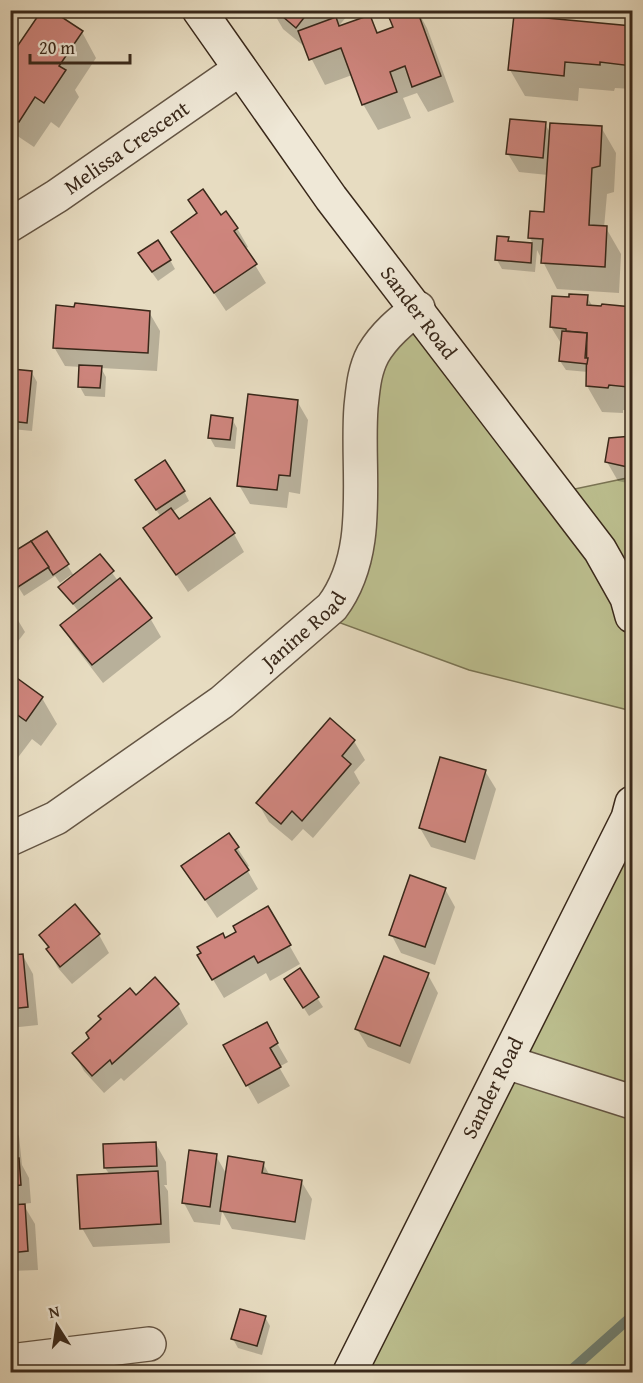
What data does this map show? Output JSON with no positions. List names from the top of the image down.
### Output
{
  "streets": {
    "main road": ["Melissa Crescent", "Sander Road", "Janine Road"]
  },
  "crossings": [
    ["Melissa Crescent", "Sander Road"],
    ["Sander Road", "Janine Road"]
  ],
  "scale_bar": "20 m",
  "north": "top"
}
